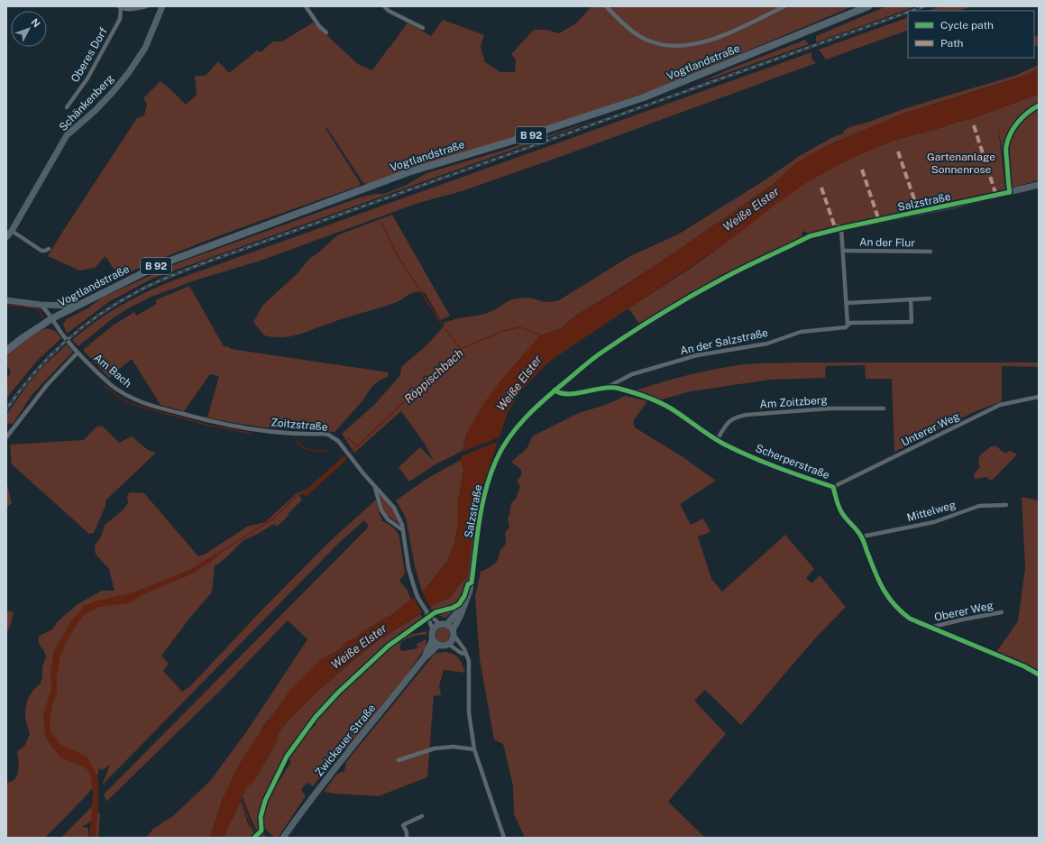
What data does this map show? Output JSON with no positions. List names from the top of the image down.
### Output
{
  "streets": {
    "main road": [
      "Vogtlandstraße",
      "Schänkenberg",
      "B 92",
      "Salzstraße",
      "Zwickauer Straße"
    ],
    "street": [
      "Oberes Dorf",
      "An der Flur",
      "An der Salzstraße",
      "Am Bach",
      "Am Zoitzberg",
      "Zoitzstraße",
      "Unterer Weg",
      "Scherperstraße",
      "Mittelweg",
      "Oberer Weg"
    ]
  },
  "crossings": [
    ["Vogtlandstraße", "Am Bach"],
    ["Salzstraße", "Zoitzstraße"],
    ["Salzstraße", "Zwickauer Straße"],
    ["An der Salzstraße", "Scherperstraße"],
    ["Am Bach", "Zoitzstraße"],
    ["Am Zoitzberg", "Scherperstraße"],
    ["Zoitzstraße", "Zwickauer Straße"],
    ["Unterer Weg", "Scherperstraße"],
    ["Scherperstraße", "Mittelweg"],
    ["Scherperstraße", "Oberer Weg"]
  ],
  "water": ["Weiße Elster", "Röppischbach"],
  "parks": ["Gartenanlage Sonnenrose"],
  "legend": ["Cycle path", "Path"],
  "north": "top right"
}
